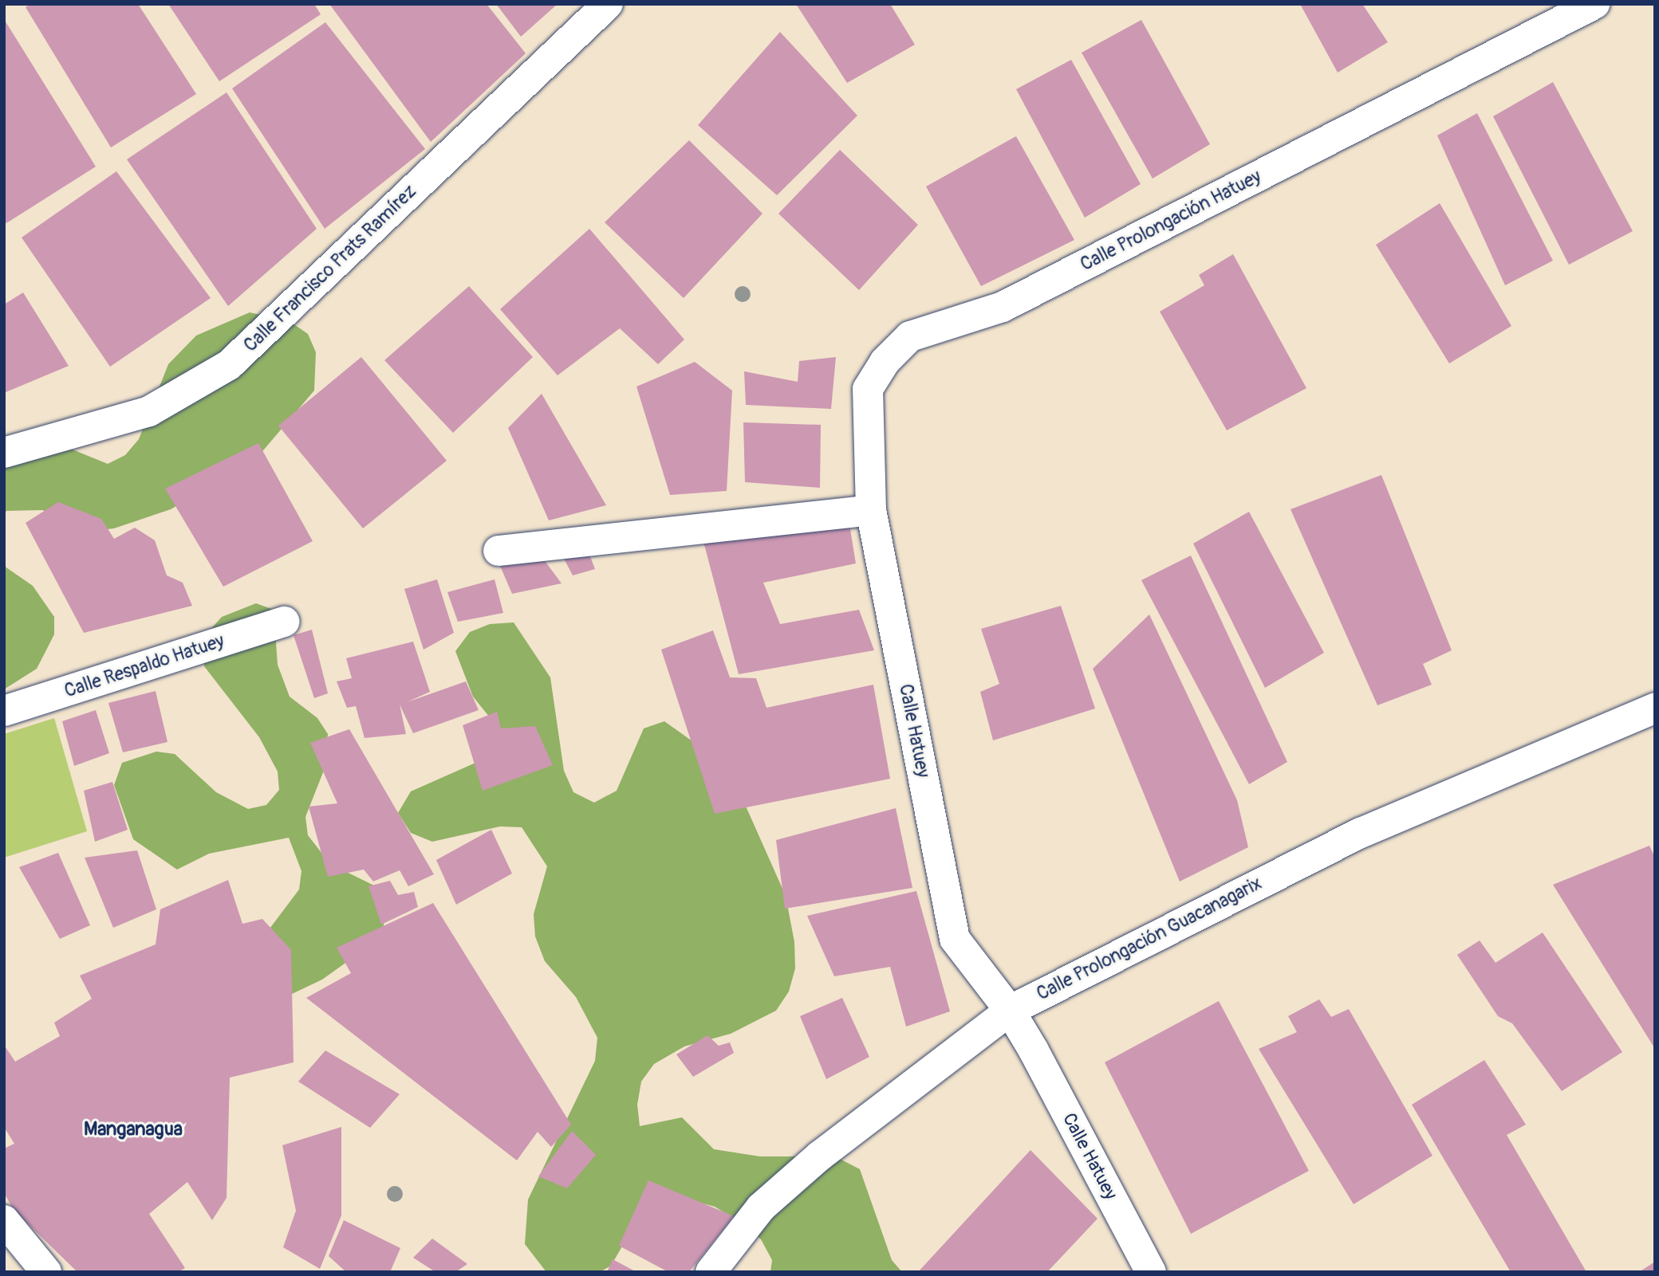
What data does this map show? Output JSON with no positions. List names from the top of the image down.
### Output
{
  "streets": {
    "street": [
      "Calle Prolongación Hatuey",
      "Calle Francisco Prats Ramírez",
      "Calle Respaldo Hatuey",
      "Calle Hatuey",
      "Calle Prolongación Guacanagarix"
    ]
  },
  "crossings": [
    ["Calle Prolongación Hatuey", "Calle Hatuey"],
    ["Calle Hatuey", "Calle Prolongación Guacanagarix"]
  ],
  "districts": ["Manganagua"]
}
